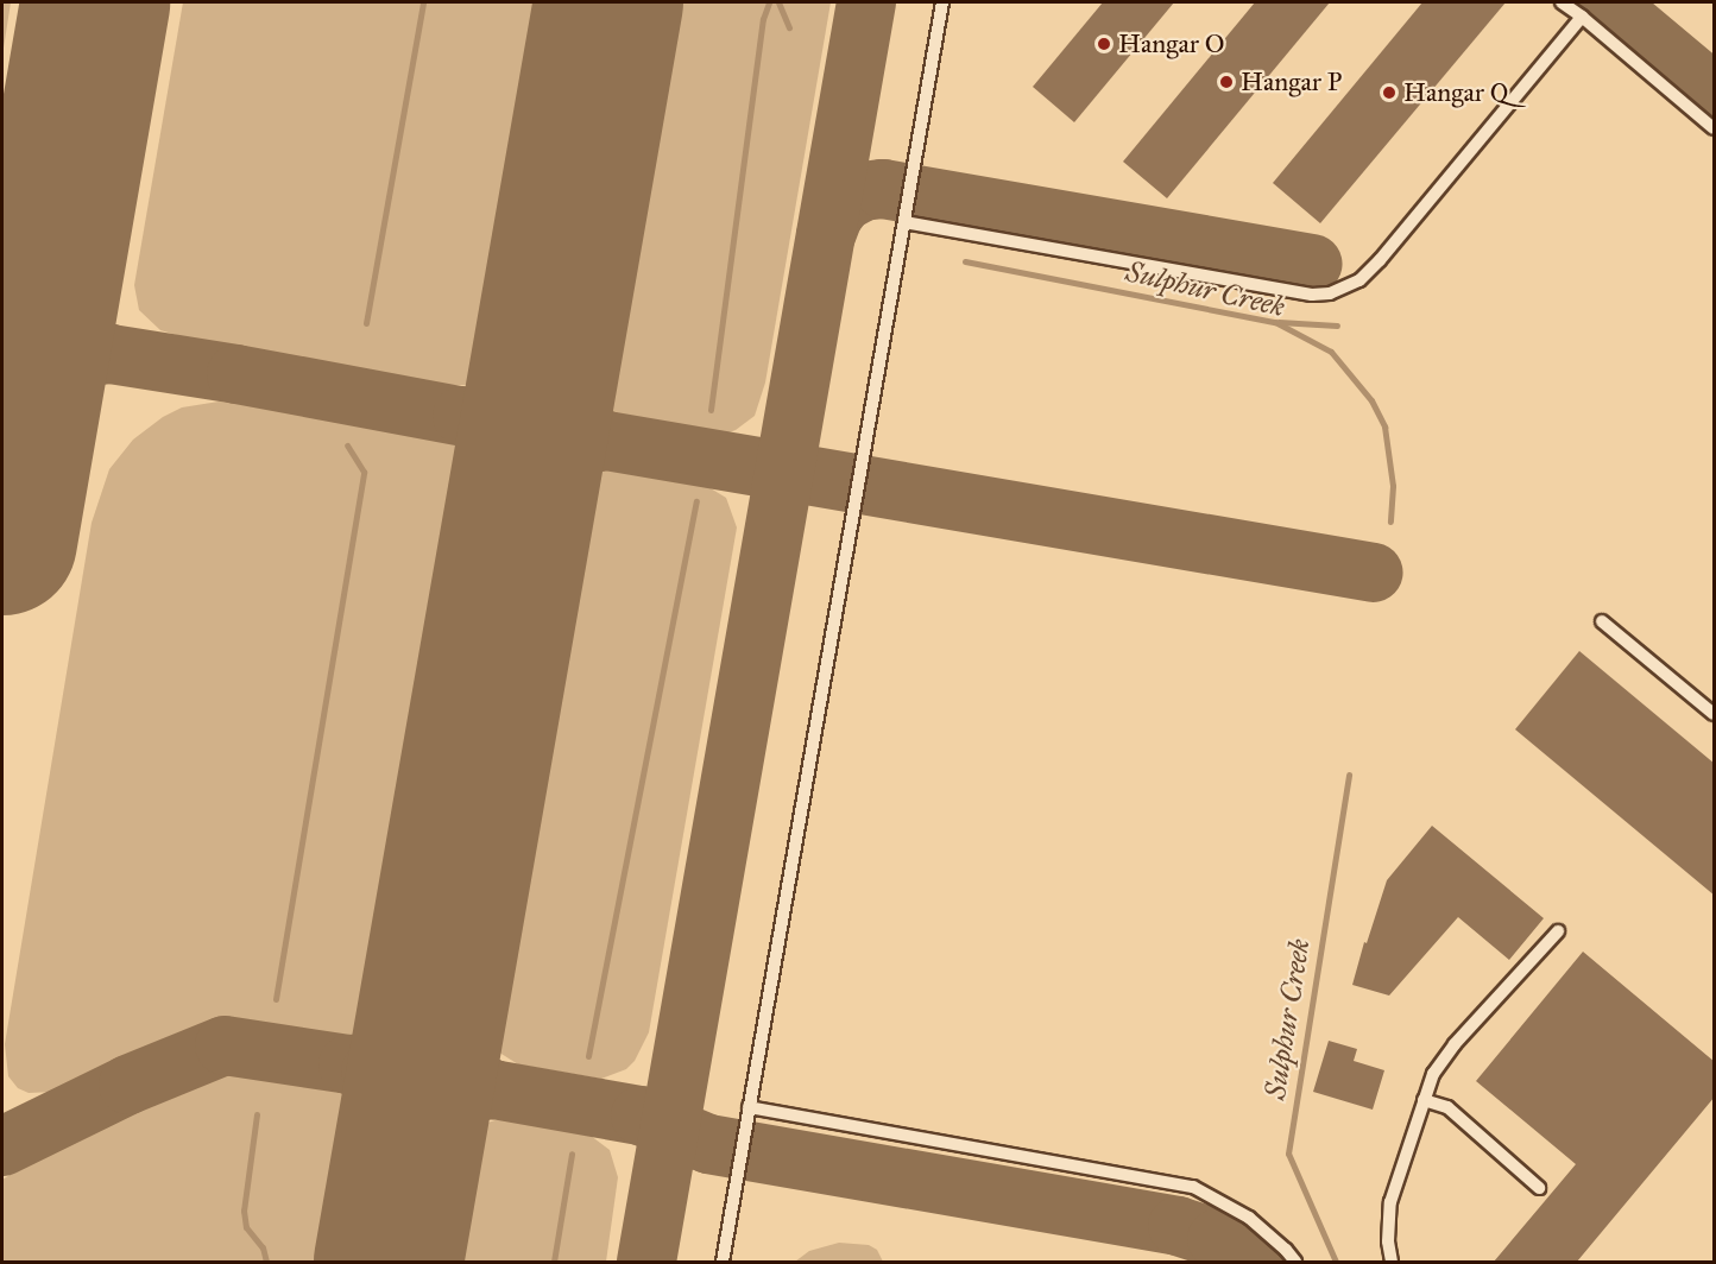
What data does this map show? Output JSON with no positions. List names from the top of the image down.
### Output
{
  "water": ["Sulphur Creek"],
  "places": ["Hangar O", "Hangar P", "Hangar Q"]
}
